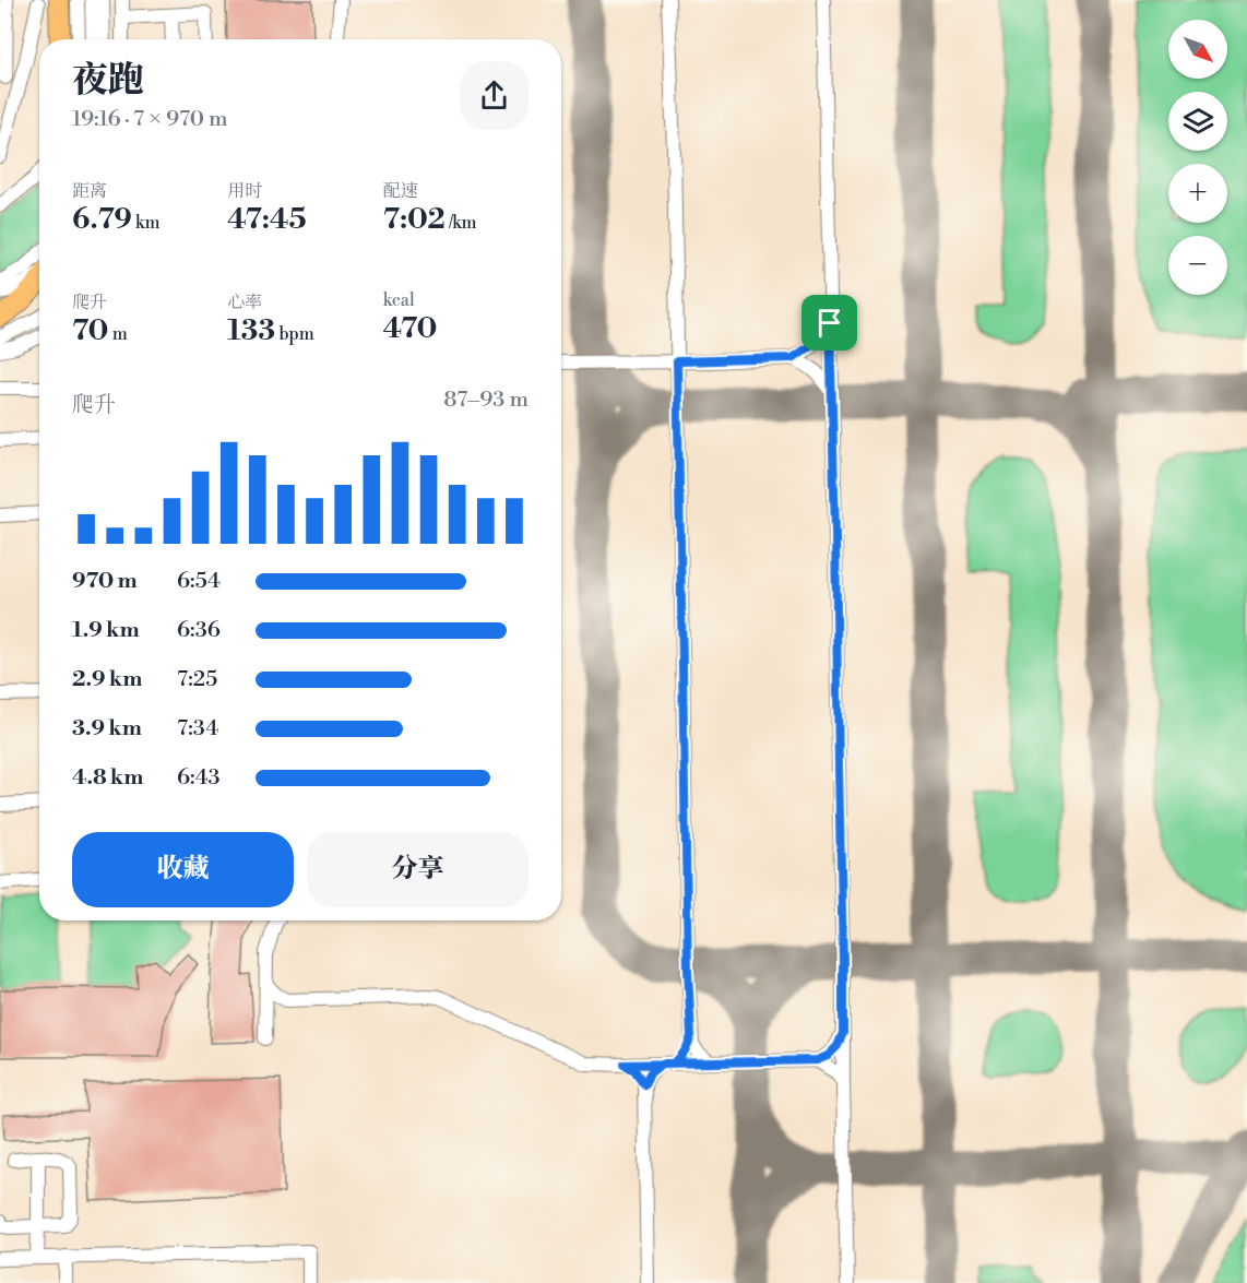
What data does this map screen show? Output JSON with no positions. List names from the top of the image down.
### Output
{
  "north": "bottom right",
  "page": {
    "map_buttons": ["+", "−"],
    "heading": ["夜跑", "19:16 · 7 × 970 m"],
    "stats": [
      ["距离", "6.79 km"],
      ["用时", "47:45"],
      ["配速", "7:02 /km"],
      ["爬升", "70 m"],
      ["心率", "133 bpm"],
      ["kcal", "470"]
    ],
    "chart": ["爬升", "87–93 m"],
    "list": [
      {
        "name": "970 m",
        "note": "6:54"
      },
      {
        "name": "1.9 km",
        "note": "6:36"
      },
      {
        "name": "2.9 km",
        "note": "7:25"
      },
      {
        "name": "3.9 km",
        "note": "7:34"
      },
      {
        "name": "4.8 km",
        "note": "6:43"
      }
    ],
    "buttons": ["收藏", "分享"]
  }
}
